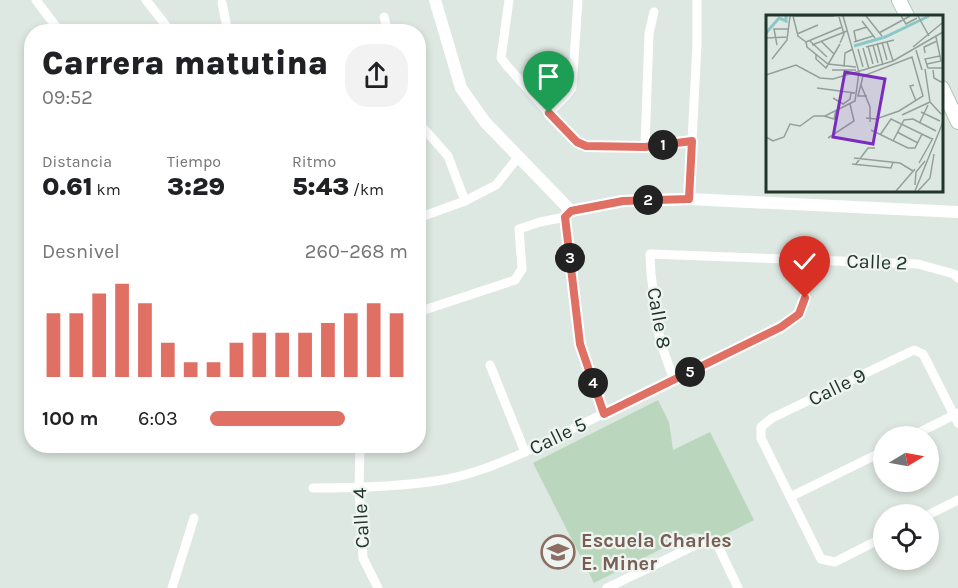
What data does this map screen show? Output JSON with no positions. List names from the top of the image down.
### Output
{
  "streets": {
    "street": [
      "Calle 2",
      "Calle 8",
      "Calle 9",
      "Calle 5",
      "Calle 4"
    ]
  },
  "crossings": [
    ["Calle 2", "Calle 8"],
    ["Calle 2", "Calle 5"],
    ["Calle 8", "Calle 5"],
    ["Calle 5", "Calle 4"]
  ],
  "places": {
    "school or university": ["Escuela Charles E. Miner"]
  },
  "north": "right",
  "page": {
    "heading": ["Carrera matutina", "09:52"],
    "stats": [
      ["Distancia", "0.61 km"],
      ["Tiempo", "3:29"],
      ["Ritmo", "5:43 /km"]
    ],
    "pins": [
      "1",
      "2",
      "3",
      "5",
      "4"
    ],
    "chart": ["Desnivel", "260–268 m"],
    "list": [
      {
        "name": "100 m",
        "note": "6:03"
      }
    ]
  }
}
